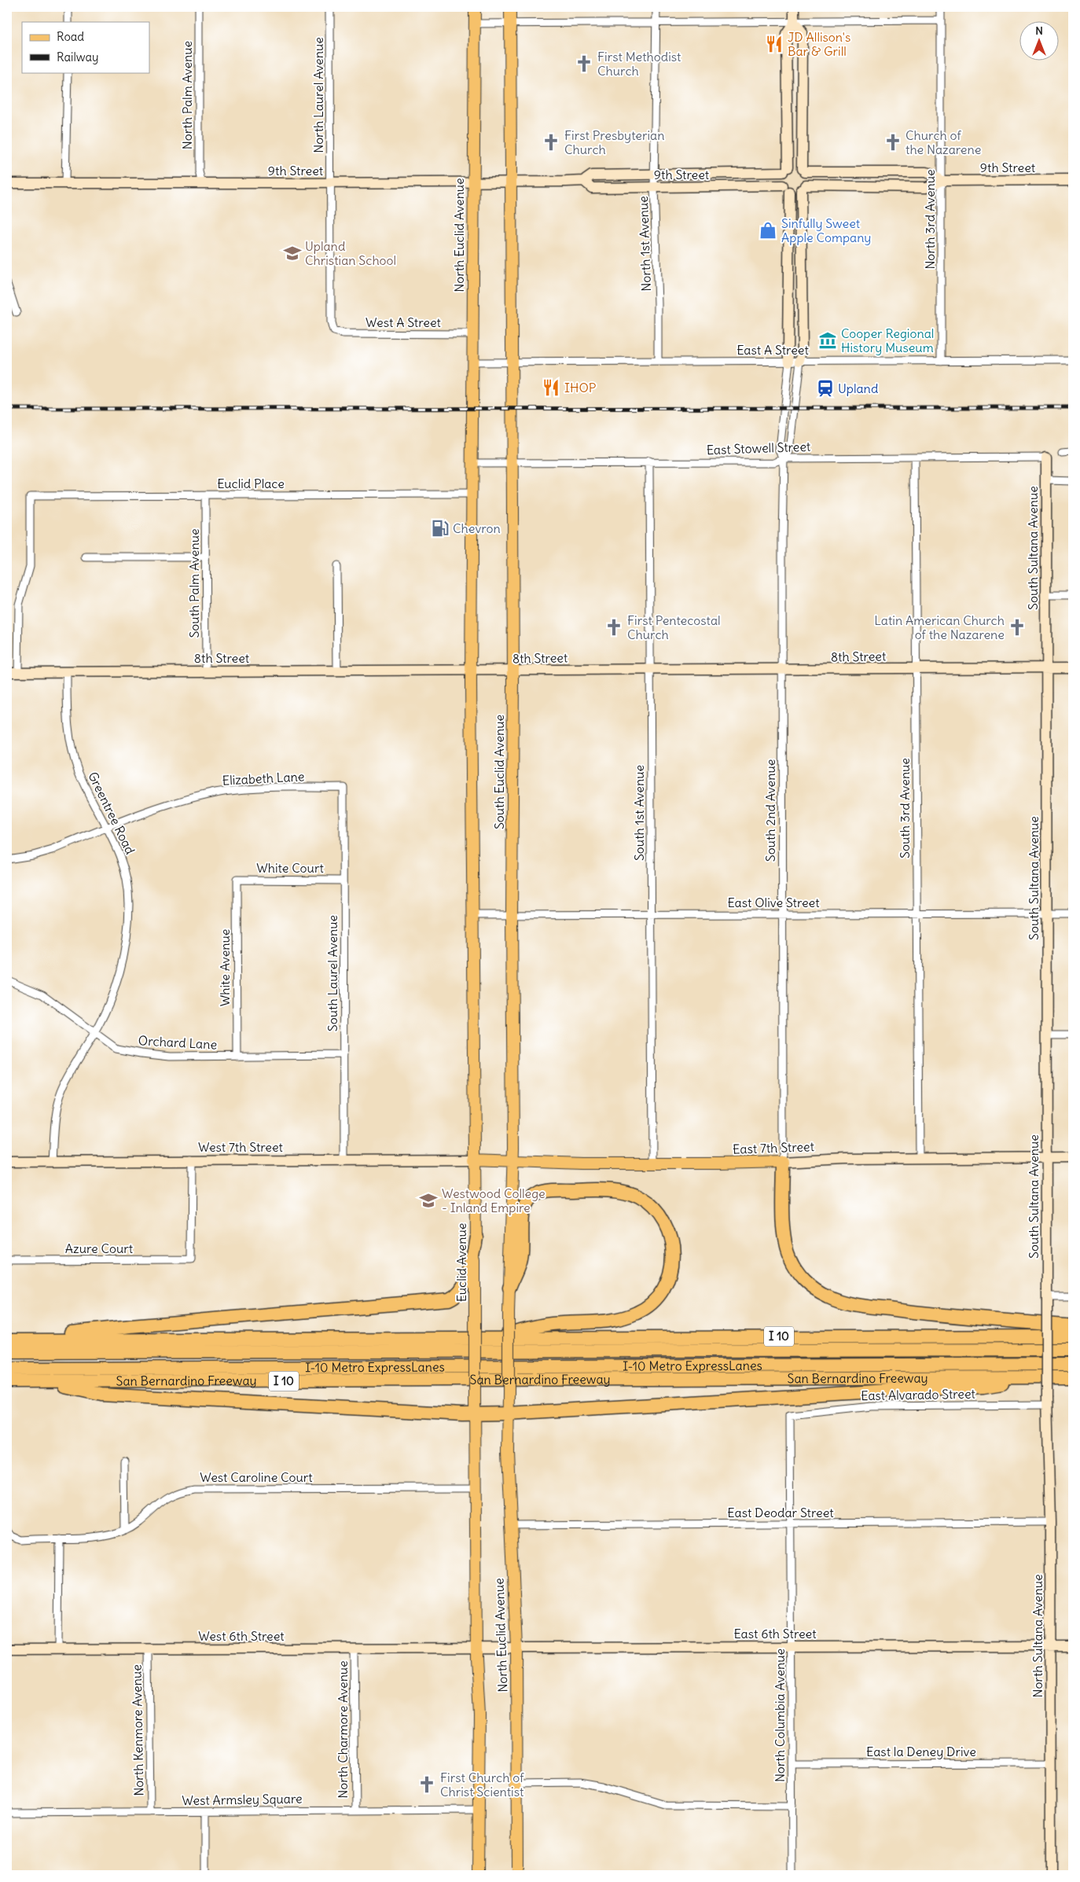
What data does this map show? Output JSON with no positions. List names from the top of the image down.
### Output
{
  "streets": {
    "highway": ["I 10", "I-10 Metro ExpressLanes", "San Bernardino Freeway"],
    "main road": [
      "North Euclid Avenue",
      "South Euclid Avenue",
      "East 7th Street",
      "Euclid Avenue"
    ],
    "street": [
      "North Palm Avenue",
      "North Laurel Avenue",
      "9th Street",
      "North 3rd Avenue",
      "North 1st Avenue",
      "West A Street",
      "East A Street",
      "East Stowell Street",
      "Euclid Place",
      "South Sultana Avenue",
      "South Palm Avenue",
      "8th Street",
      "Elizabeth Lane",
      "South 3rd Avenue",
      "South 2nd Avenue",
      "Greentree Road",
      "South 1st Avenue",
      "White Court",
      "East Olive Street",
      "White Avenue",
      "South Laurel Avenue",
      "Orchard Lane",
      "West 7th Street",
      "Azure Court",
      "East Alvarado Street",
      "West Caroline Court",
      "East Deodar Street",
      "East 6th Street",
      "West 6th Street",
      "North Sultana Avenue",
      "North Columbia Avenue",
      "North Charmore Avenue",
      "North Kenmore Avenue",
      "East la Deney Drive",
      "West Armsley Square"
    ]
  },
  "crossings": [
    ["North Palm Avenue", "9th Street"],
    ["North Laurel Avenue", "9th Street"],
    ["North Laurel Avenue", "West A Street"],
    ["9th Street", "North 3rd Avenue"],
    ["9th Street", "North Euclid Avenue"],
    ["9th Street", "North 1st Avenue"],
    ["North 3rd Avenue", "East A Street"],
    ["North Euclid Avenue", "West A Street"],
    ["North Euclid Avenue", "East A Street"],
    ["North Euclid Avenue", "East Stowell Street"],
    ["North Euclid Avenue", "South Euclid Avenue"],
    ["North Euclid Avenue", "Euclid Avenue"],
    ["North Euclid Avenue", "West Caroline Court"],
    ["North Euclid Avenue", "East Deodar Street"],
    ["North Euclid Avenue", "East 6th Street"],
    ["North Euclid Avenue", "West 6th Street"],
    ["North Euclid Avenue", "West Armsley Square"],
    ["North 1st Avenue", "East A Street"],
    ["East A Street", "South 2nd Avenue"],
    ["East Stowell Street", "South Sultana Avenue"],
    ["East Stowell Street", "South Euclid Avenue"],
    ["East Stowell Street", "South 3rd Avenue"],
    ["East Stowell Street", "South 2nd Avenue"],
    ["East Stowell Street", "South 1st Avenue"],
    ["Euclid Place", "South Palm Avenue"],
    ["Euclid Place", "8th Street"],
    ["Euclid Place", "South Euclid Avenue"],
    ["South Sultana Avenue", "8th Street"],
    ["South Sultana Avenue", "East Olive Street"],
    ["South Sultana Avenue", "East 7th Street"],
    ["South Sultana Avenue", "East Alvarado Street"],
    ["South Sultana Avenue", "North Sultana Avenue"],
    ["South Palm Avenue", "8th Street"],
    ["8th Street", "South Euclid Avenue"],
    ["8th Street", "South 3rd Avenue"],
    ["8th Street", "South 2nd Avenue"],
    ["8th Street", "Greentree Road"],
    ["8th Street", "South 1st Avenue"],
    ["South Euclid Avenue", "East Olive Street"],
    ["South Euclid Avenue", "East 7th Street"],
    ["South Euclid Avenue", "Euclid Avenue"],
    ["Elizabeth Lane", "Greentree Road"],
    ["Elizabeth Lane", "South Laurel Avenue"],
    ["South 3rd Avenue", "East Olive Street"],
    ["South 3rd Avenue", "East 7th Street"],
    ["South 2nd Avenue", "East Olive Street"],
    ["South 2nd Avenue", "East 7th Street"],
    ["Greentree Road", "Orchard Lane"],
    ["Greentree Road", "West 7th Street"],
    ["South 1st Avenue", "East Olive Street"],
    ["South 1st Avenue", "East 7th Street"],
    ["White Court", "White Avenue"],
    ["White Court", "South Laurel Avenue"],
    ["White Avenue", "Orchard Lane"],
    ["South Laurel Avenue", "Orchard Lane"],
    ["South Laurel Avenue", "West 7th Street"],
    ["West 7th Street", "East 7th Street"],
    ["West 7th Street", "Azure Court"],
    ["West 7th Street", "Euclid Avenue"],
    ["East 7th Street", "Euclid Avenue"],
    ["East Alvarado Street", "North Sultana Avenue"],
    ["East Alvarado Street", "North Columbia Avenue"],
    ["East Deodar Street", "North Sultana Avenue"],
    ["East Deodar Street", "North Columbia Avenue"],
    ["East 6th Street", "West 6th Street"],
    ["East 6th Street", "North Sultana Avenue"],
    ["East 6th Street", "North Columbia Avenue"],
    ["West 6th Street", "North Charmore Avenue"],
    ["West 6th Street", "North Kenmore Avenue"],
    ["North Sultana Avenue", "East la Deney Drive"],
    ["North Columbia Avenue", "East la Deney Drive"],
    ["North Charmore Avenue", "West Armsley Square"],
    ["North Kenmore Avenue", "West Armsley Square"]
  ],
  "places": {
    "restaurant": ["JD Allison's Bar & Grill", "IHOP"],
    "church": [
      "First Methodist Church",
      "First Presbyterian Church",
      "Church of the Nazarene",
      "First Pentecostal Church",
      "Latin American Church of the Nazarene",
      "First Church of Christ Scientist"
    ],
    "shop": ["Sinfully Sweet Apple Company"],
    "school or university": ["Upland Christian School", "Westwood College - Inland Empire"],
    "museum": ["Cooper Regional History Museum"],
    "station": ["Upland"],
    "fuel station": ["Chevron"]
  },
  "legend": ["Road", "Railway"],
  "north": "top"
}
